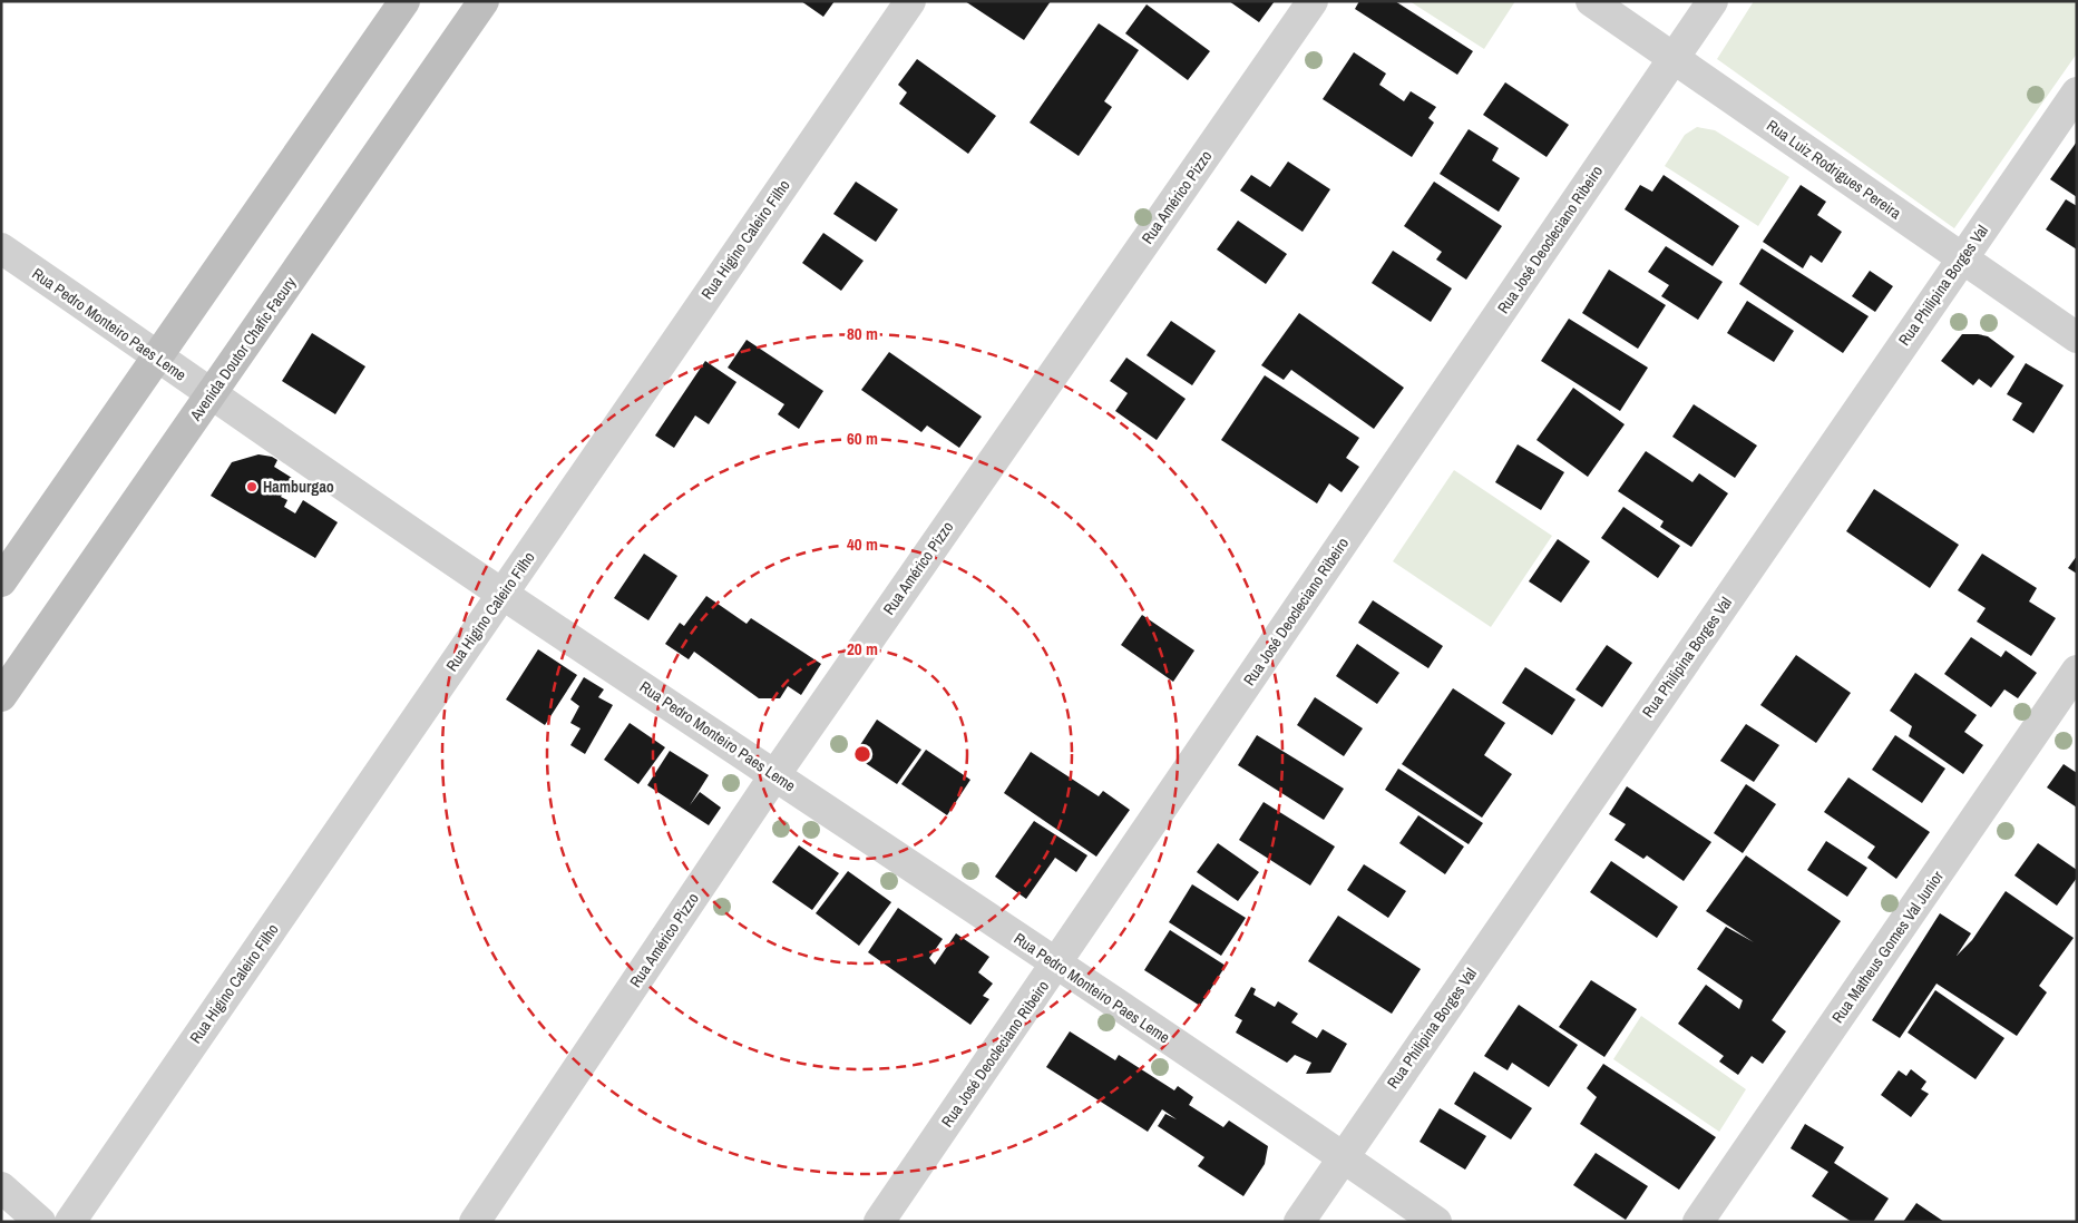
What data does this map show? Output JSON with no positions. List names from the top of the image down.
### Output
{
  "streets": {
    "main road": ["Avenida Doutor Chafic Facury"],
    "street": [
      "Rua Luiz Rodrigues Pereira",
      "Rua Américo Pizzo",
      "Rua Higino Caleiro Filho",
      "Rua José Deocleciano Ribeiro",
      "Rua Philipina Borges Val",
      "Rua Pedro Monteiro Paes Leme",
      "Rua Matheus Gomes Val Junior"
    ]
  },
  "crossings": [
    ["Rua Luiz Rodrigues Pereira", "Rua José Deocleciano Ribeiro"],
    ["Rua Luiz Rodrigues Pereira", "Rua Philipina Borges Val"],
    ["Rua Américo Pizzo", "Rua Pedro Monteiro Paes Leme"],
    ["Rua Higino Caleiro Filho", "Rua Pedro Monteiro Paes Leme"],
    ["Rua José Deocleciano Ribeiro", "Rua Pedro Monteiro Paes Leme"],
    ["Rua Philipina Borges Val", "Rua Pedro Monteiro Paes Leme"],
    ["Rua Pedro Monteiro Paes Leme", "Avenida Doutor Chafic Facury"]
  ],
  "places": ["Hamburgao"],
  "rings": [
    "80 m",
    "60 m",
    "40 m",
    "20 m"
  ]
}
